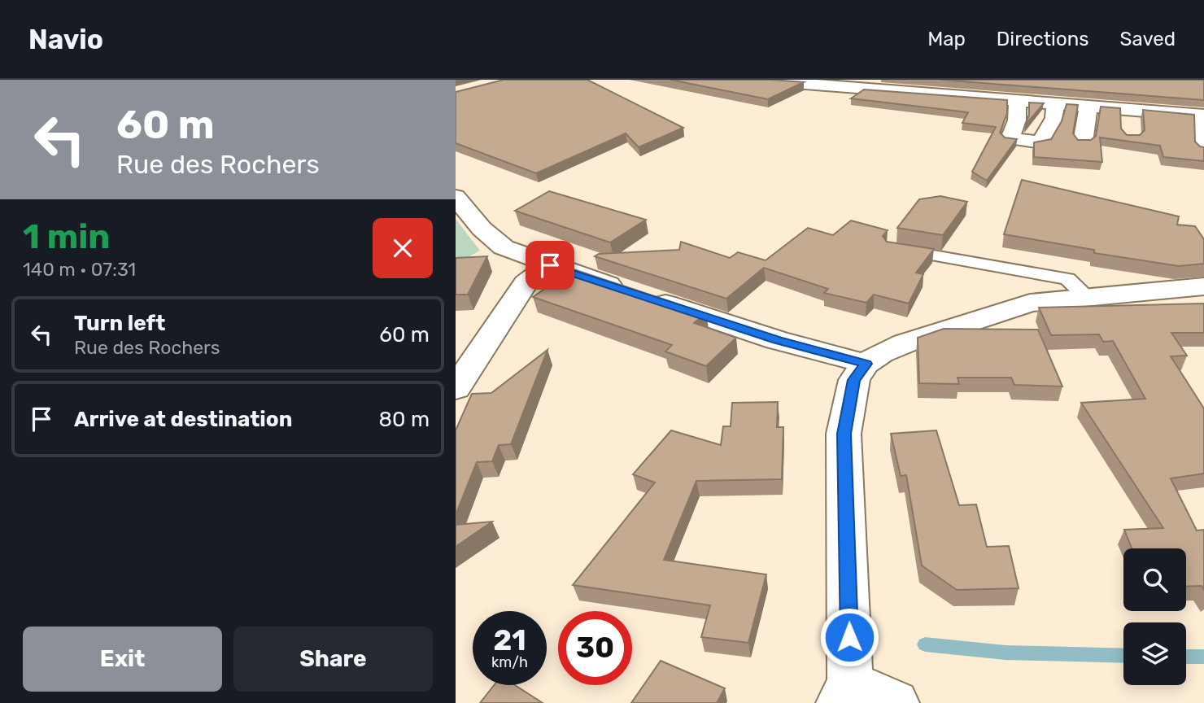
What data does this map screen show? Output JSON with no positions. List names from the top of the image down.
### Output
{
  "page": {
    "header": "Navio",
    "nav": ["Map", "Directions", "Saved"],
    "turn": ["60 m", "Rue des Rochers"],
    "heading": ["1 min", "140 m · 07:31"],
    "list": [
      {
        "name": "Turn left",
        "note": "Rue des Rochers",
        "value": "60 m"
      },
      {
        "name": "Arrive at destination",
        "value": "80 m"
      }
    ],
    "speed": "21 km/h",
    "limit": "30",
    "buttons": ["Exit", "Share"]
  }
}
